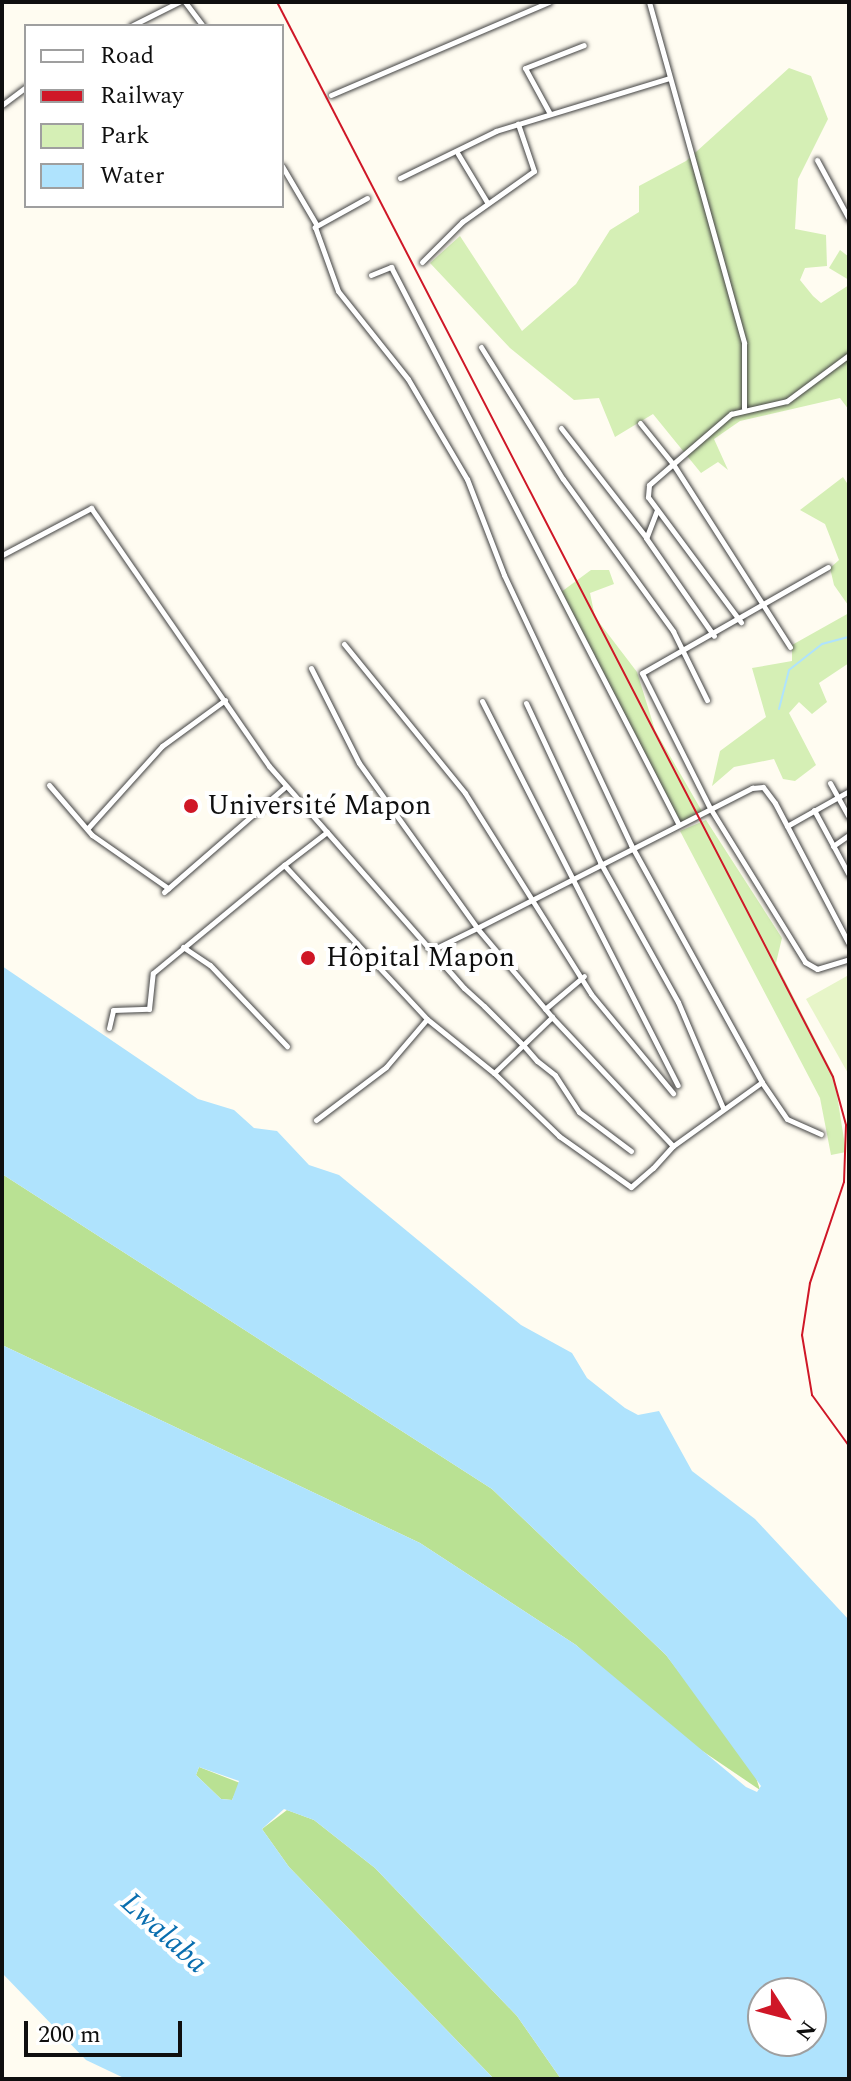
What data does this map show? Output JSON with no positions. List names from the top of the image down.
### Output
{
  "water": ["Lwalaba"],
  "places": ["Université Mapon", "Hôpital Mapon"],
  "legend": [
    "Road",
    "Railway",
    "Park",
    "Water"
  ],
  "scale_bar": "200 m",
  "north": "bottom right"
}
